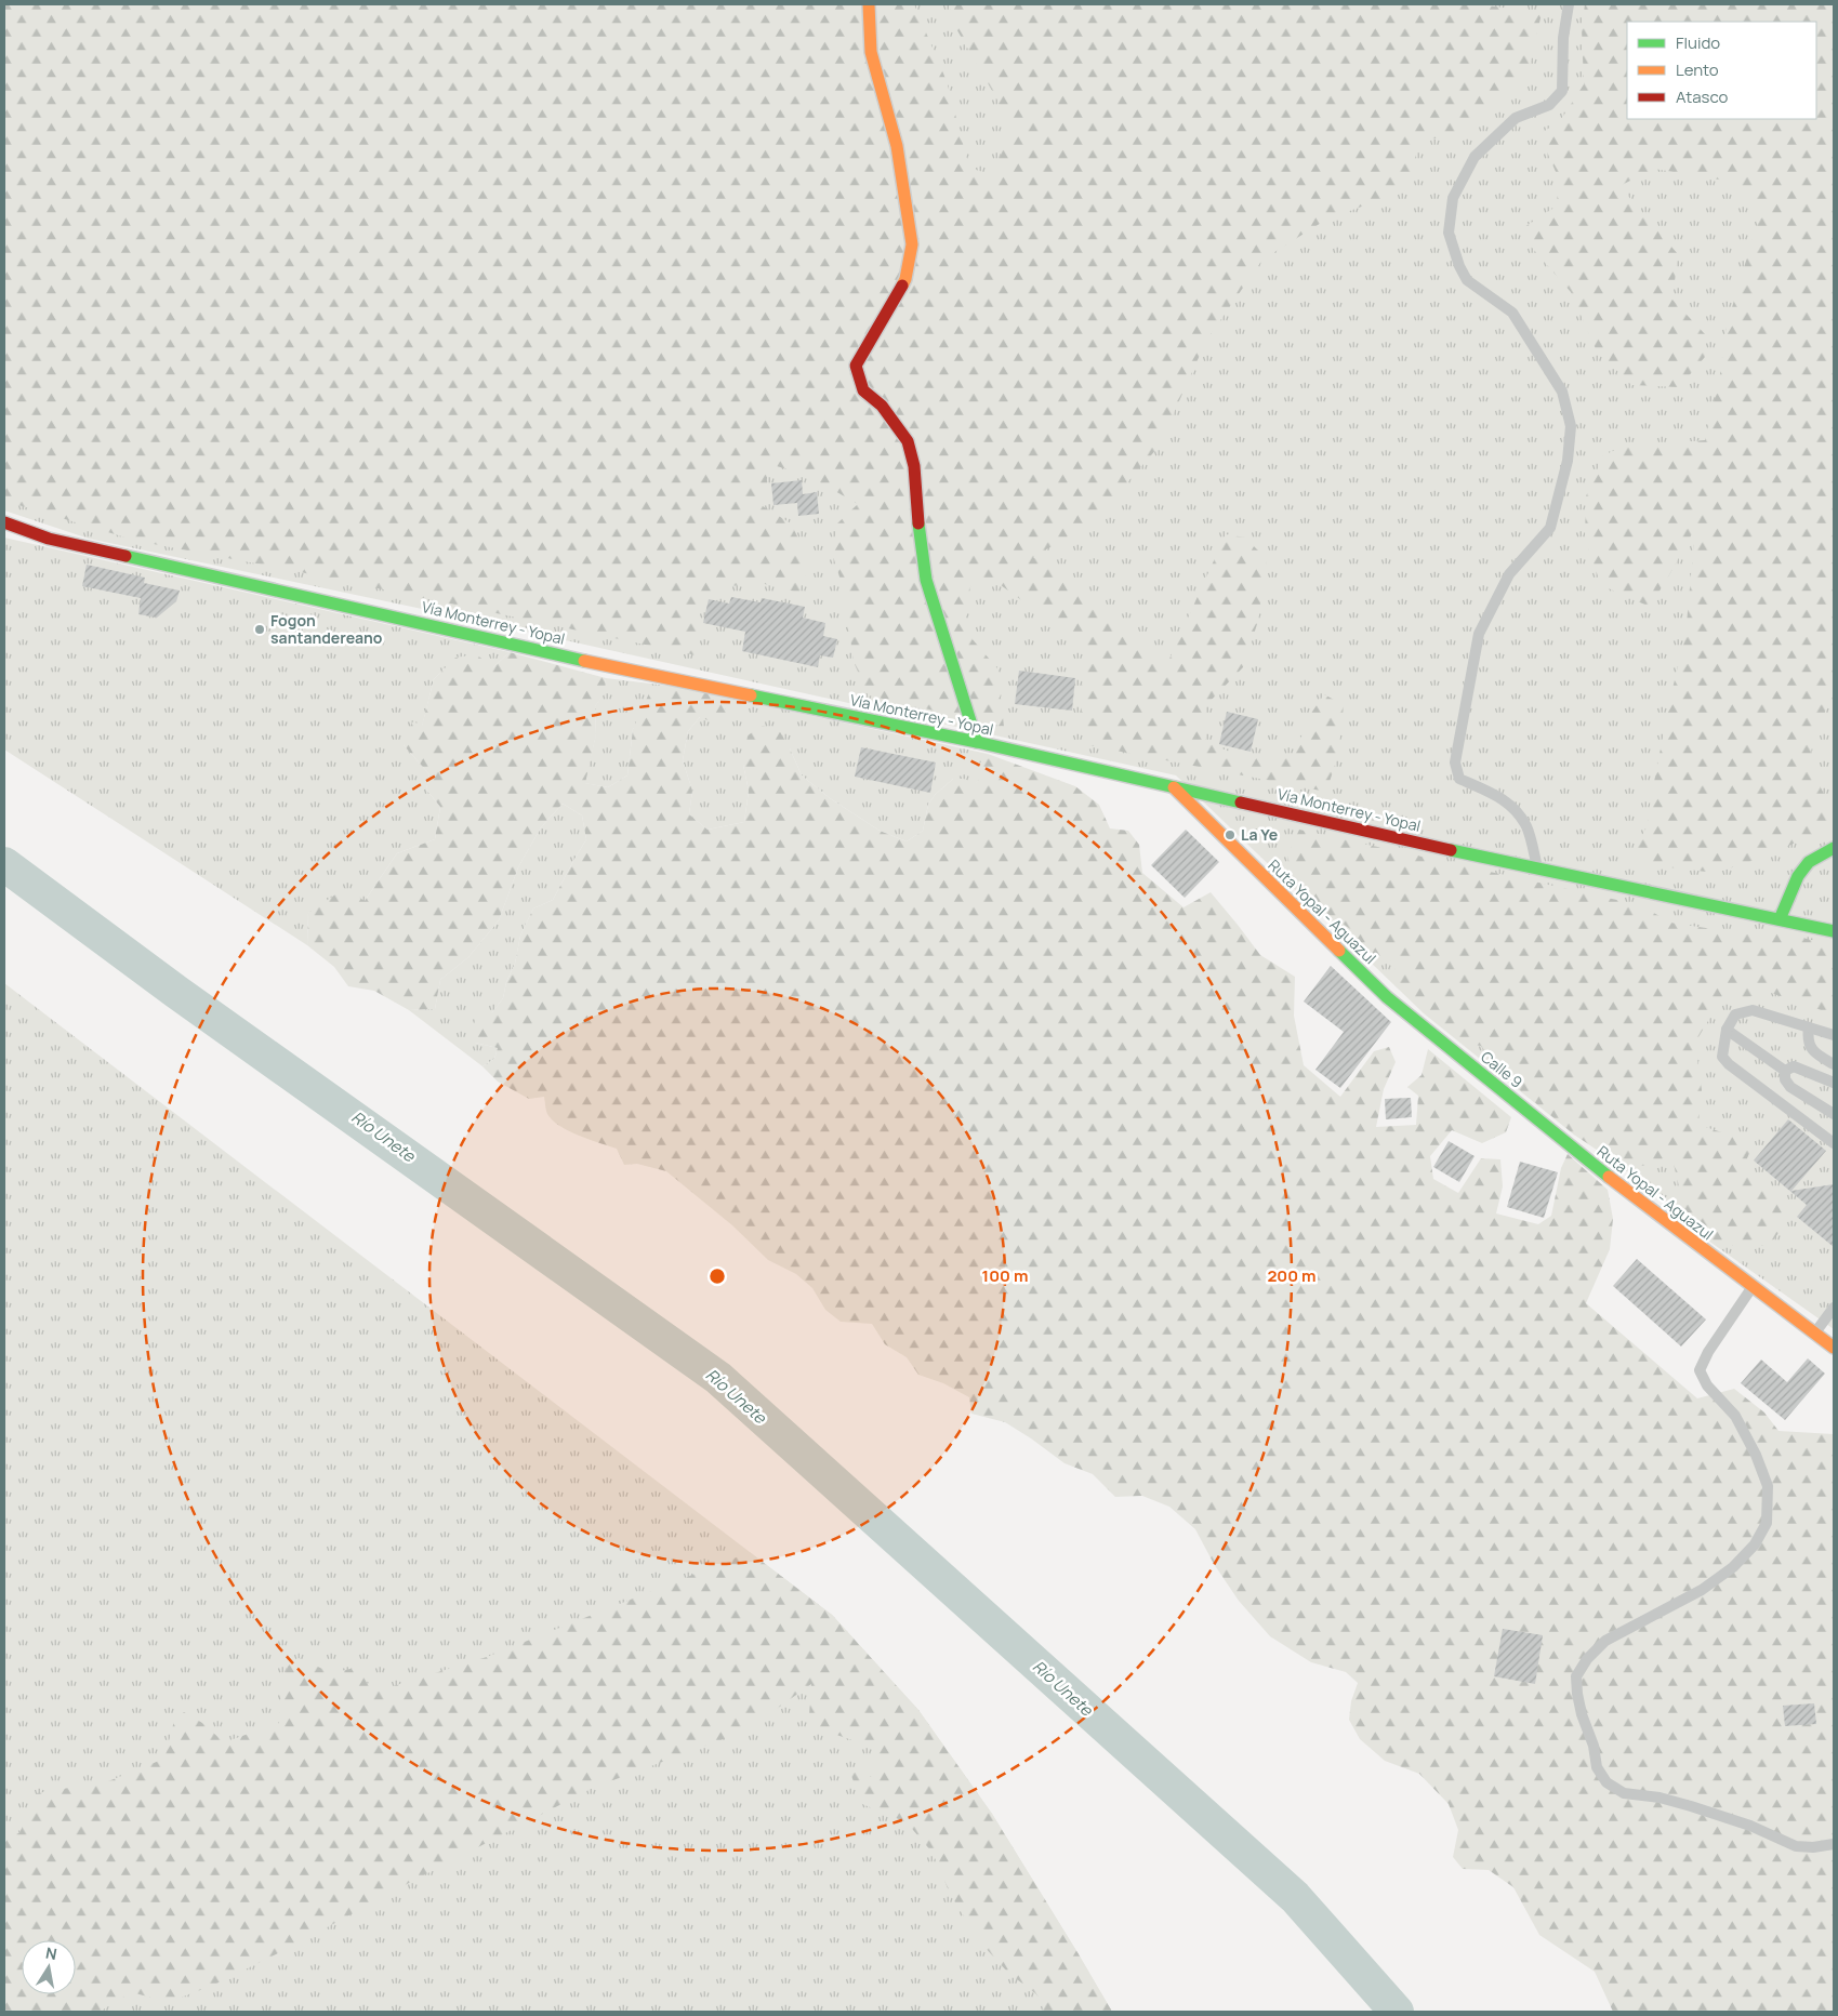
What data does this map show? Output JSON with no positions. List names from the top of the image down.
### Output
{
  "streets": {
    "main road": ["Vía Monterrey - Yopal"],
    "lane": ["Ruta Yopal - Aguazul"]
  },
  "crossings": [
    ["Vía Monterrey - Yopal", "Ruta Yopal - Aguazul"]
  ],
  "water": ["Río Unete"],
  "places": ["Fogon santandereano", "La Ye"],
  "legend": ["Fluido", "Lento", "Atasco"],
  "north": "top",
  "rings": ["100 m", "200 m"]
}
